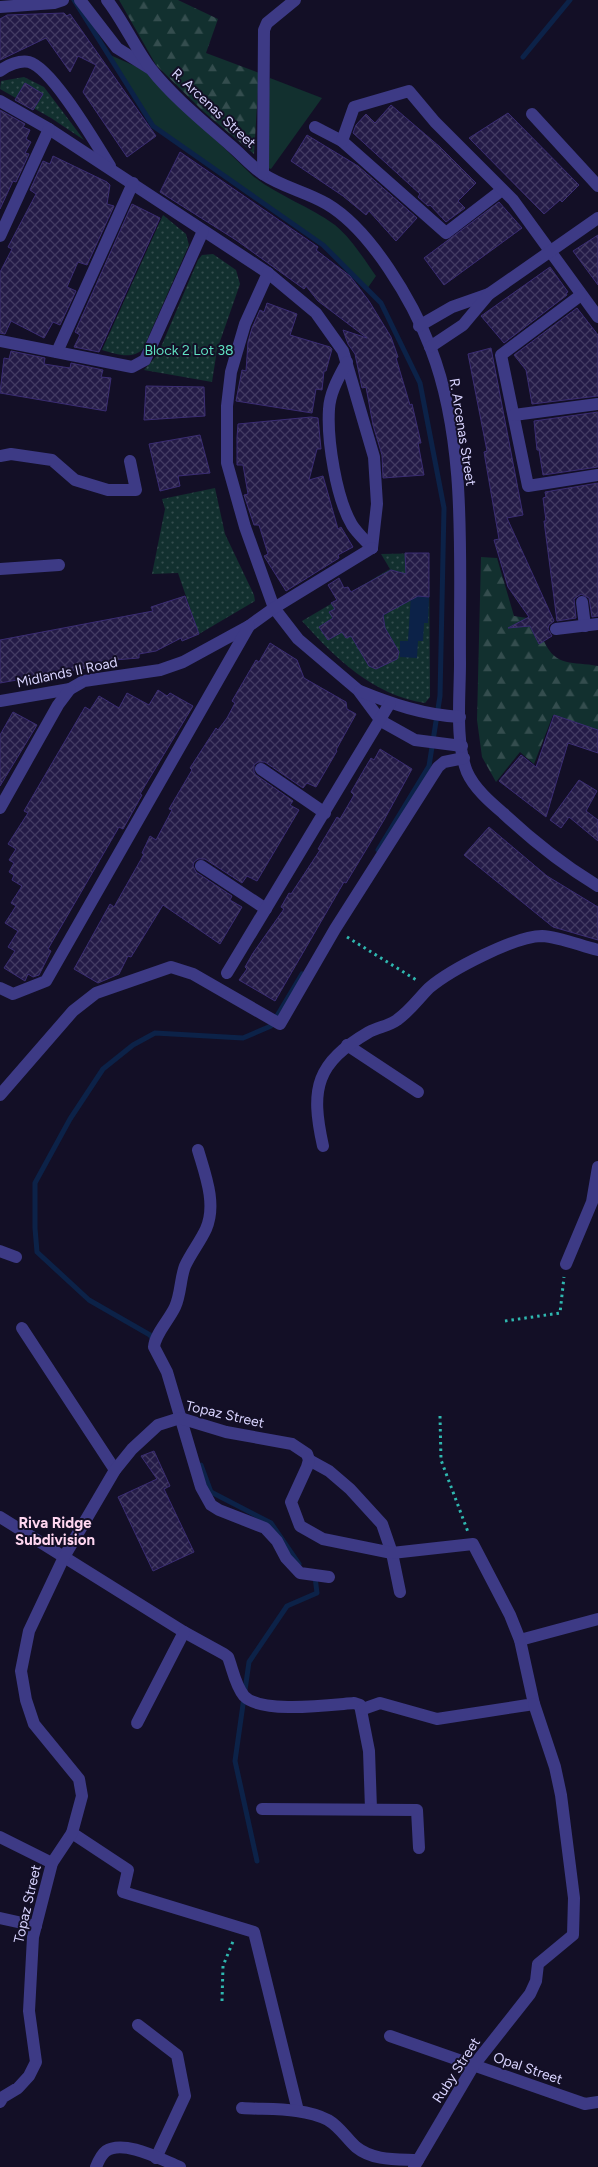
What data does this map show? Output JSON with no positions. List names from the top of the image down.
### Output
{
  "streets": {
    "street": [
      "R. Arcenas Street",
      "Midlands II Road",
      "Topaz Street",
      "Opal Street",
      "Ruby Street"
    ]
  },
  "crossings": [
    ["Opal Street", "Ruby Street"]
  ],
  "districts": ["Riva Ridge Subdivision"],
  "parks": ["Block 2 Lot 38"]
}
